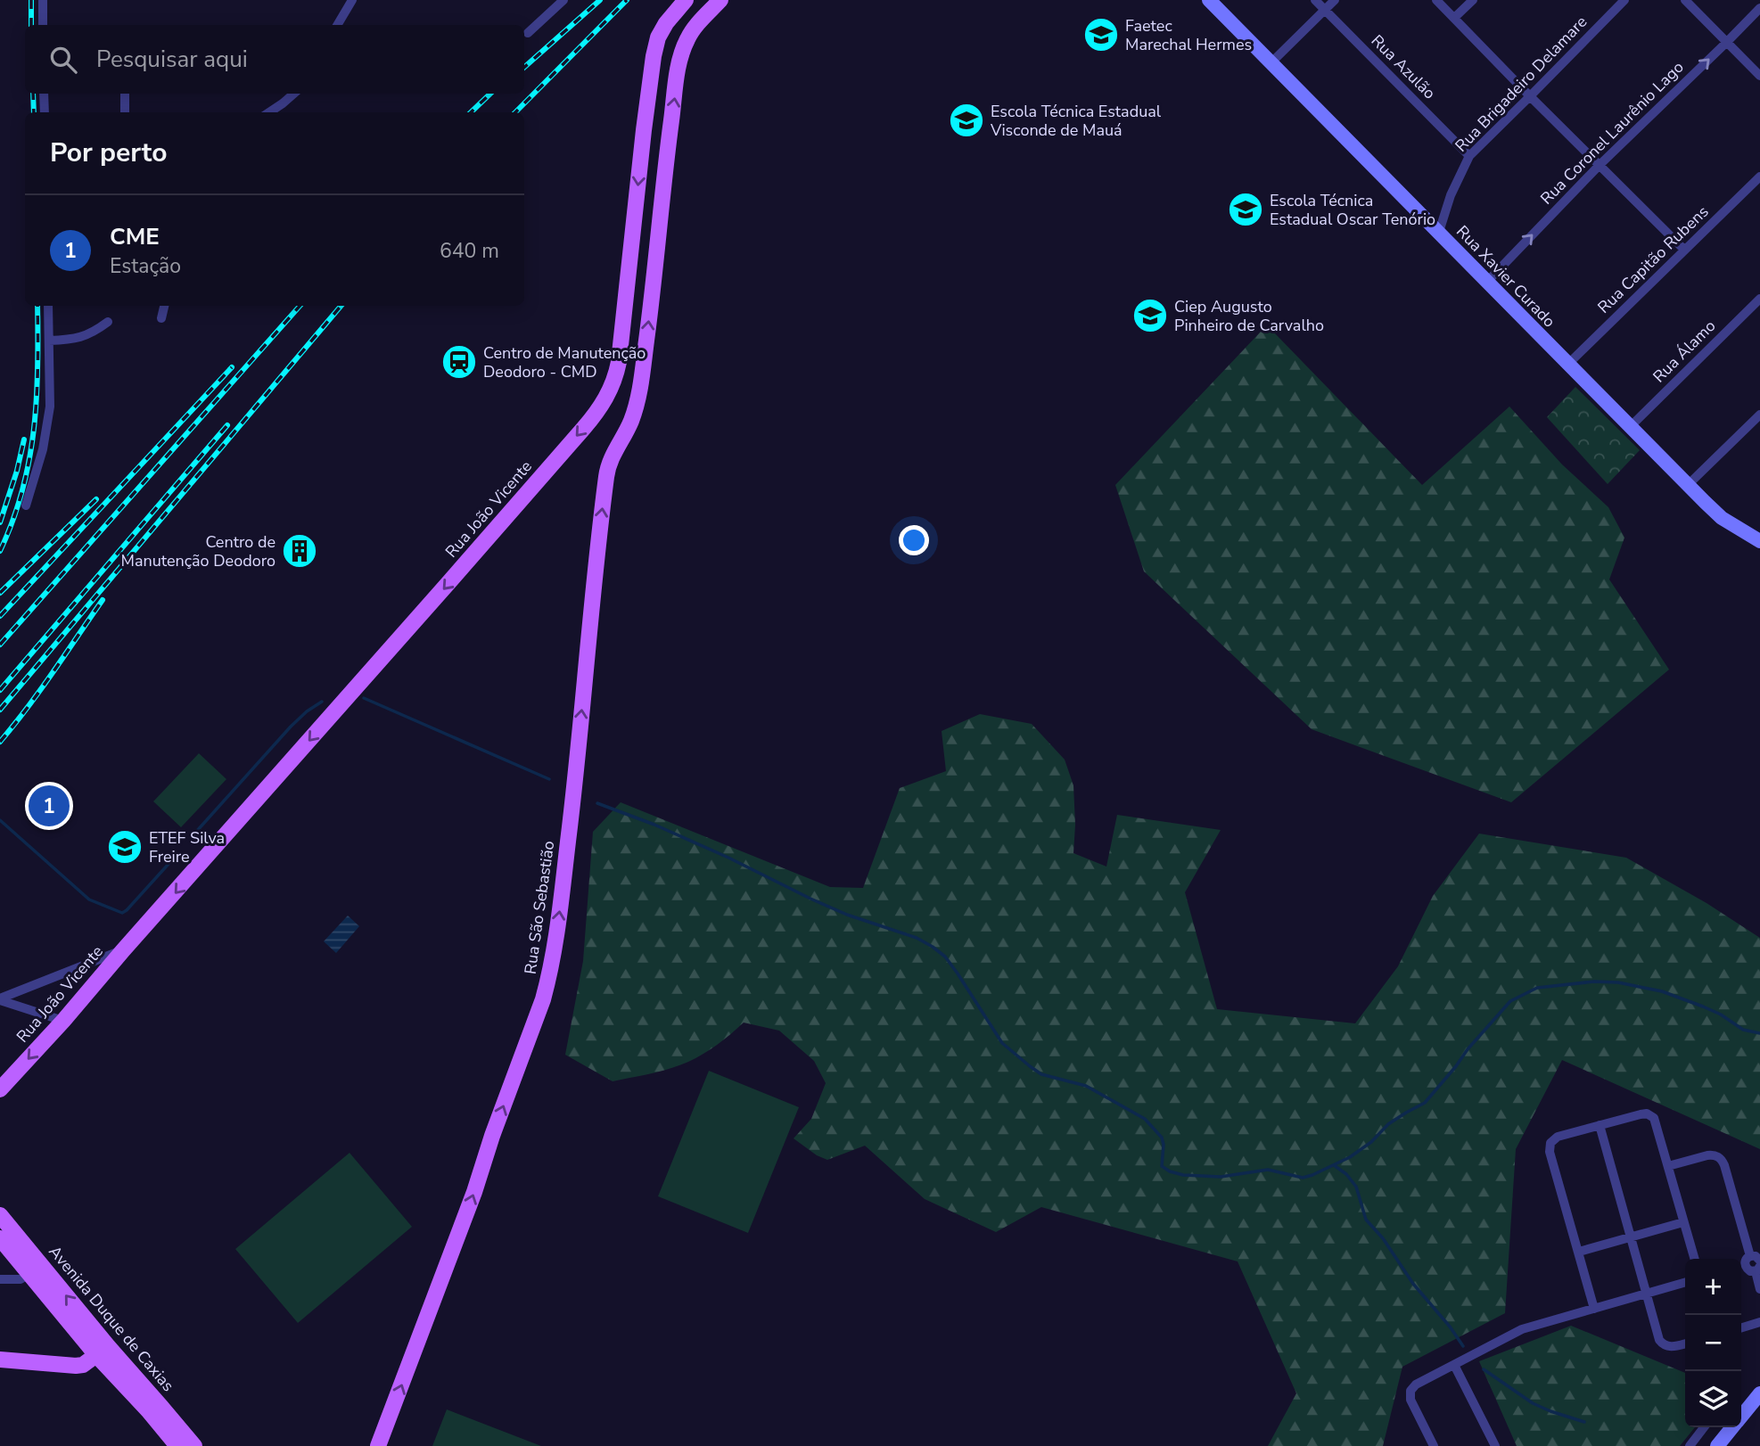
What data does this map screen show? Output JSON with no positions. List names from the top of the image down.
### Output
{
  "streets": {
    "main road": [
      "Rua Xavier Curado",
      "Rua João Vicente",
      "Rua São Sebastião",
      "Avenida Duque de Caxias"
    ],
    "street": [
      "Rua Azulão",
      "Rua Brigadeiro Delamare",
      "Rua Coronel Laurênio Lago",
      "Rua Capitão Rubens",
      "Rua Álamo"
    ]
  },
  "crossings": [
    ["Rua Azulão", "Rua Brigadeiro Delamare"],
    ["Rua Brigadeiro Delamare", "Rua Xavier Curado"],
    ["Rua Coronel Laurênio Lago", "Rua Xavier Curado"],
    ["Rua Capitão Rubens", "Rua Xavier Curado"],
    ["Rua Xavier Curado", "Rua Álamo"]
  ],
  "one_way": ["Rua Coronel Laurênio Lago", "Rua João Vicente", "Rua São Sebastião"],
  "places": {
    "school or university": [
      "Faetec Marechal Hermes",
      "Escola Técnica Estadual Visconde de Mauá",
      "Escola Técnica Estadual Oscar Tenório",
      "Ciep Augusto Pinheiro de Carvalho",
      "ETEF Silva Freire"
    ],
    "station": ["Centro de Manutenção Deodoro - CMD"],
    "building": ["Centro de Manutenção Deodoro"]
  },
  "page": {
    "search": "Pesquisar aqui",
    "heading": "Por perto",
    "list": [
      {
        "mark": "1",
        "name": "CME",
        "note": "Estação",
        "value": "640 m"
      }
    ],
    "pins": "1",
    "map_buttons": ["+", "−"]
  }
}
